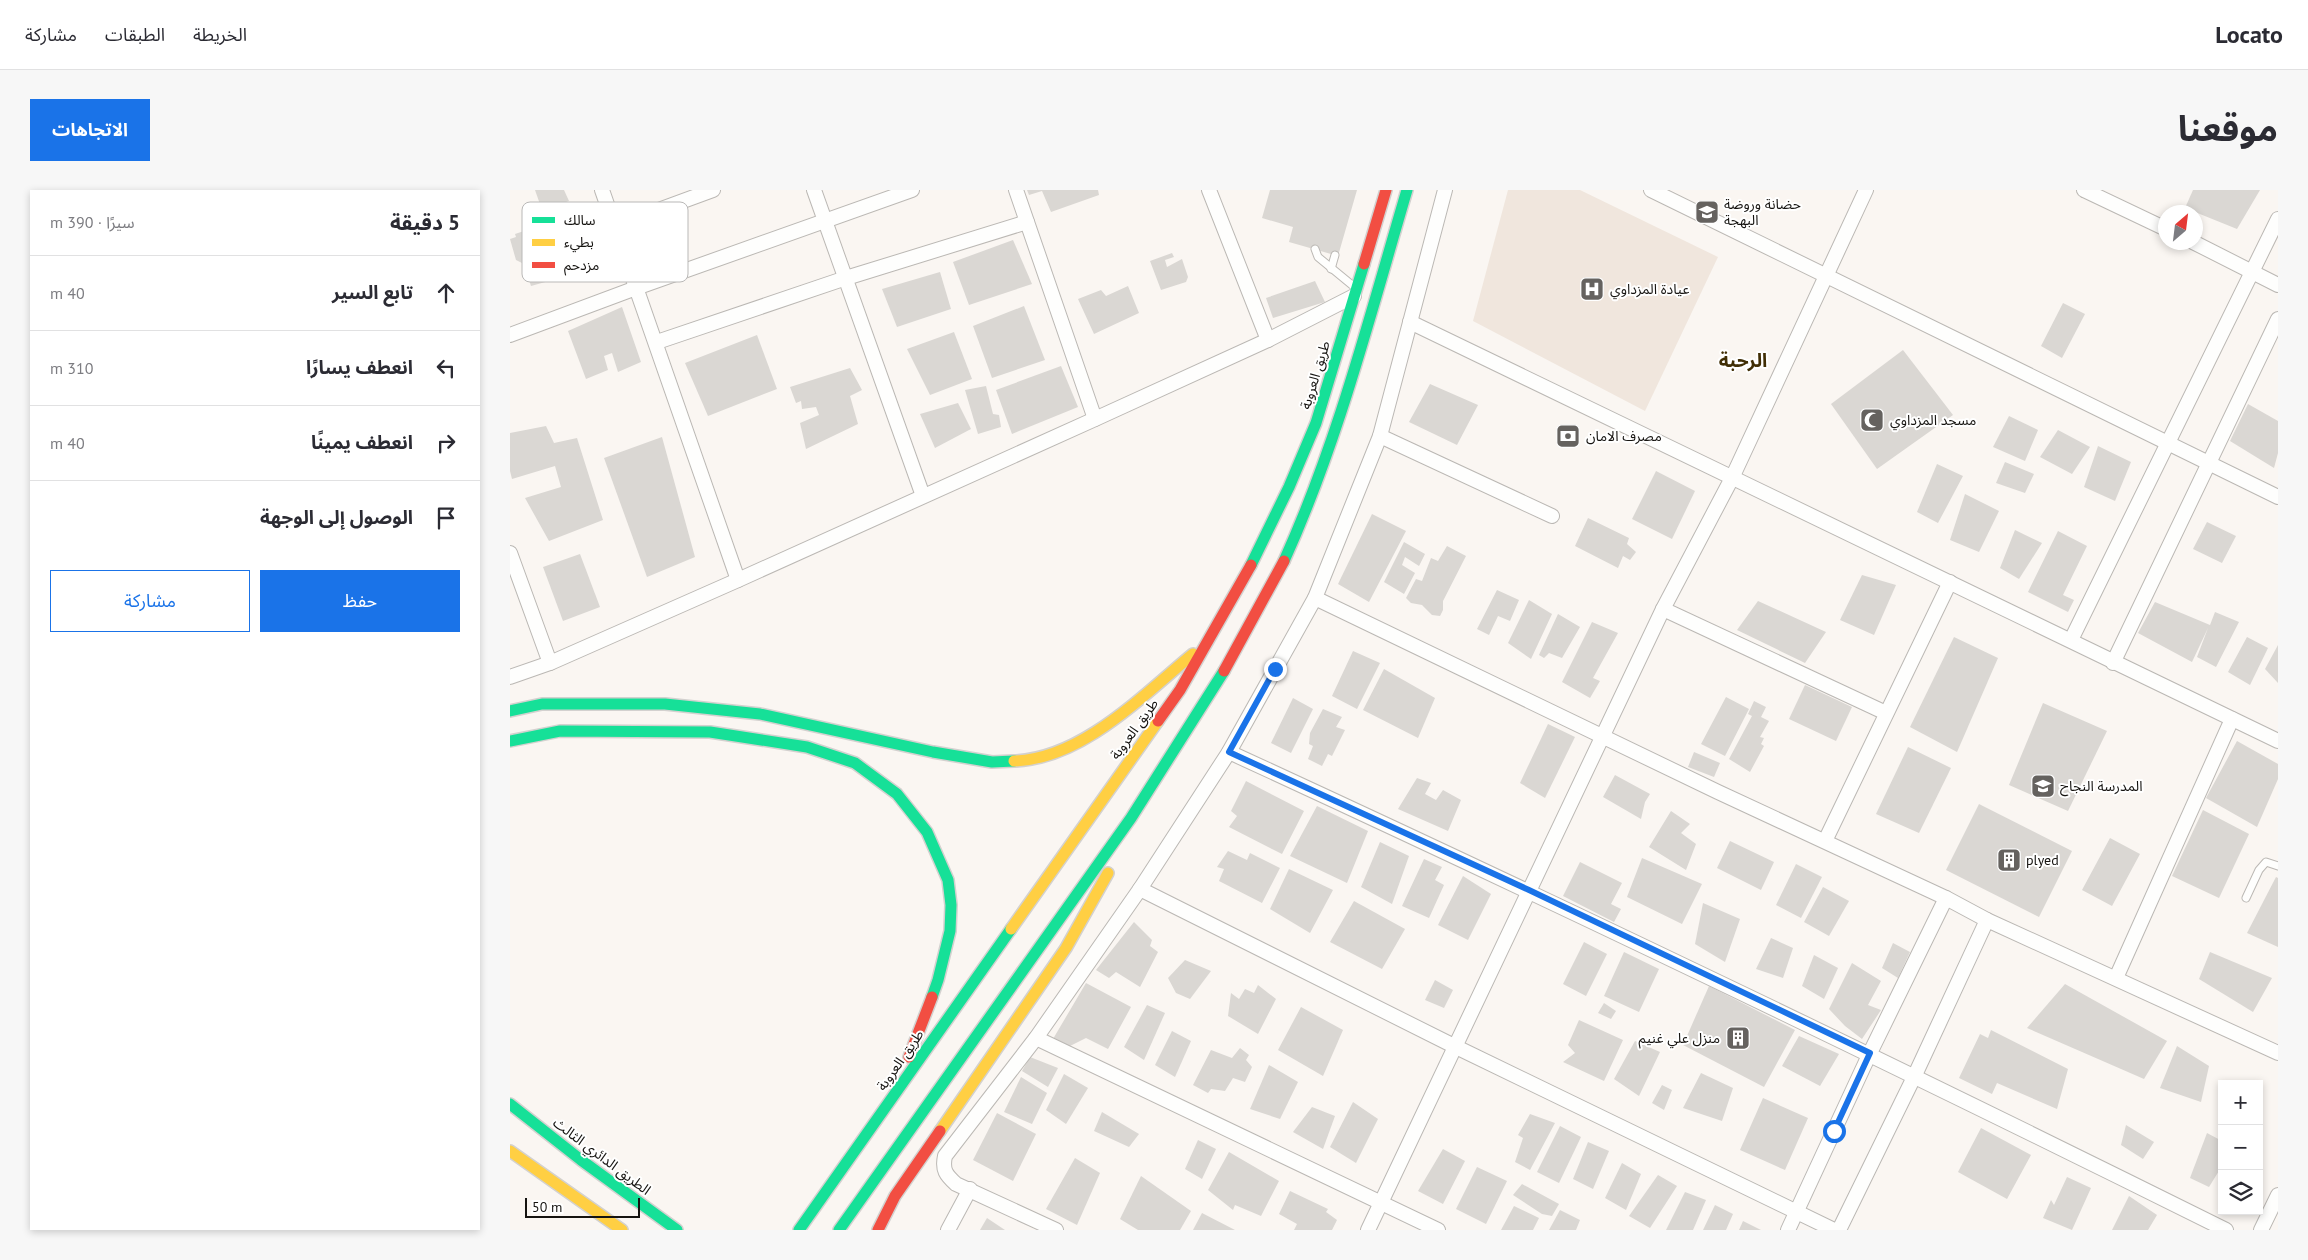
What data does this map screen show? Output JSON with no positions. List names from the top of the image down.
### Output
{
  "streets": {
    "highway": ["طريق العروبة", "الطريق الدائري الثالث"]
  },
  "districts": ["الرحبة"],
  "places": {
    "school or university": ["حضانة وروضة البهجة", "المدرسة النجاح"],
    "hospital": ["عيادة المزداوي"],
    "mosque": ["مسجد المزداوي"],
    "bank": ["مصرف الامان"],
    "building": ["plyed", "منزل علي غنيم"]
  },
  "legend": ["سالك", "بطيء", "مزدحم"],
  "scale_bar": "50 m",
  "north": "top right",
  "page": {
    "header": "Locato",
    "nav": ["الخريطة", "الطبقات", "مشاركة"],
    "title": "موقعنا",
    "buttons": [
      "الاتجاهات",
      ["حفظ", "مشاركة"]
    ],
    "heading": ["5 دقيقة", "سيرًا · 390 m"],
    "list": [
      ["تابع السير", "40 m"],
      ["انعطف يسارًا", "310 m"],
      ["انعطف يمينًا", "40 m"],
      "الوصول إلى الوجهة"
    ],
    "map_buttons": ["+", "−"],
    "scale": "50 m"
  }
}
